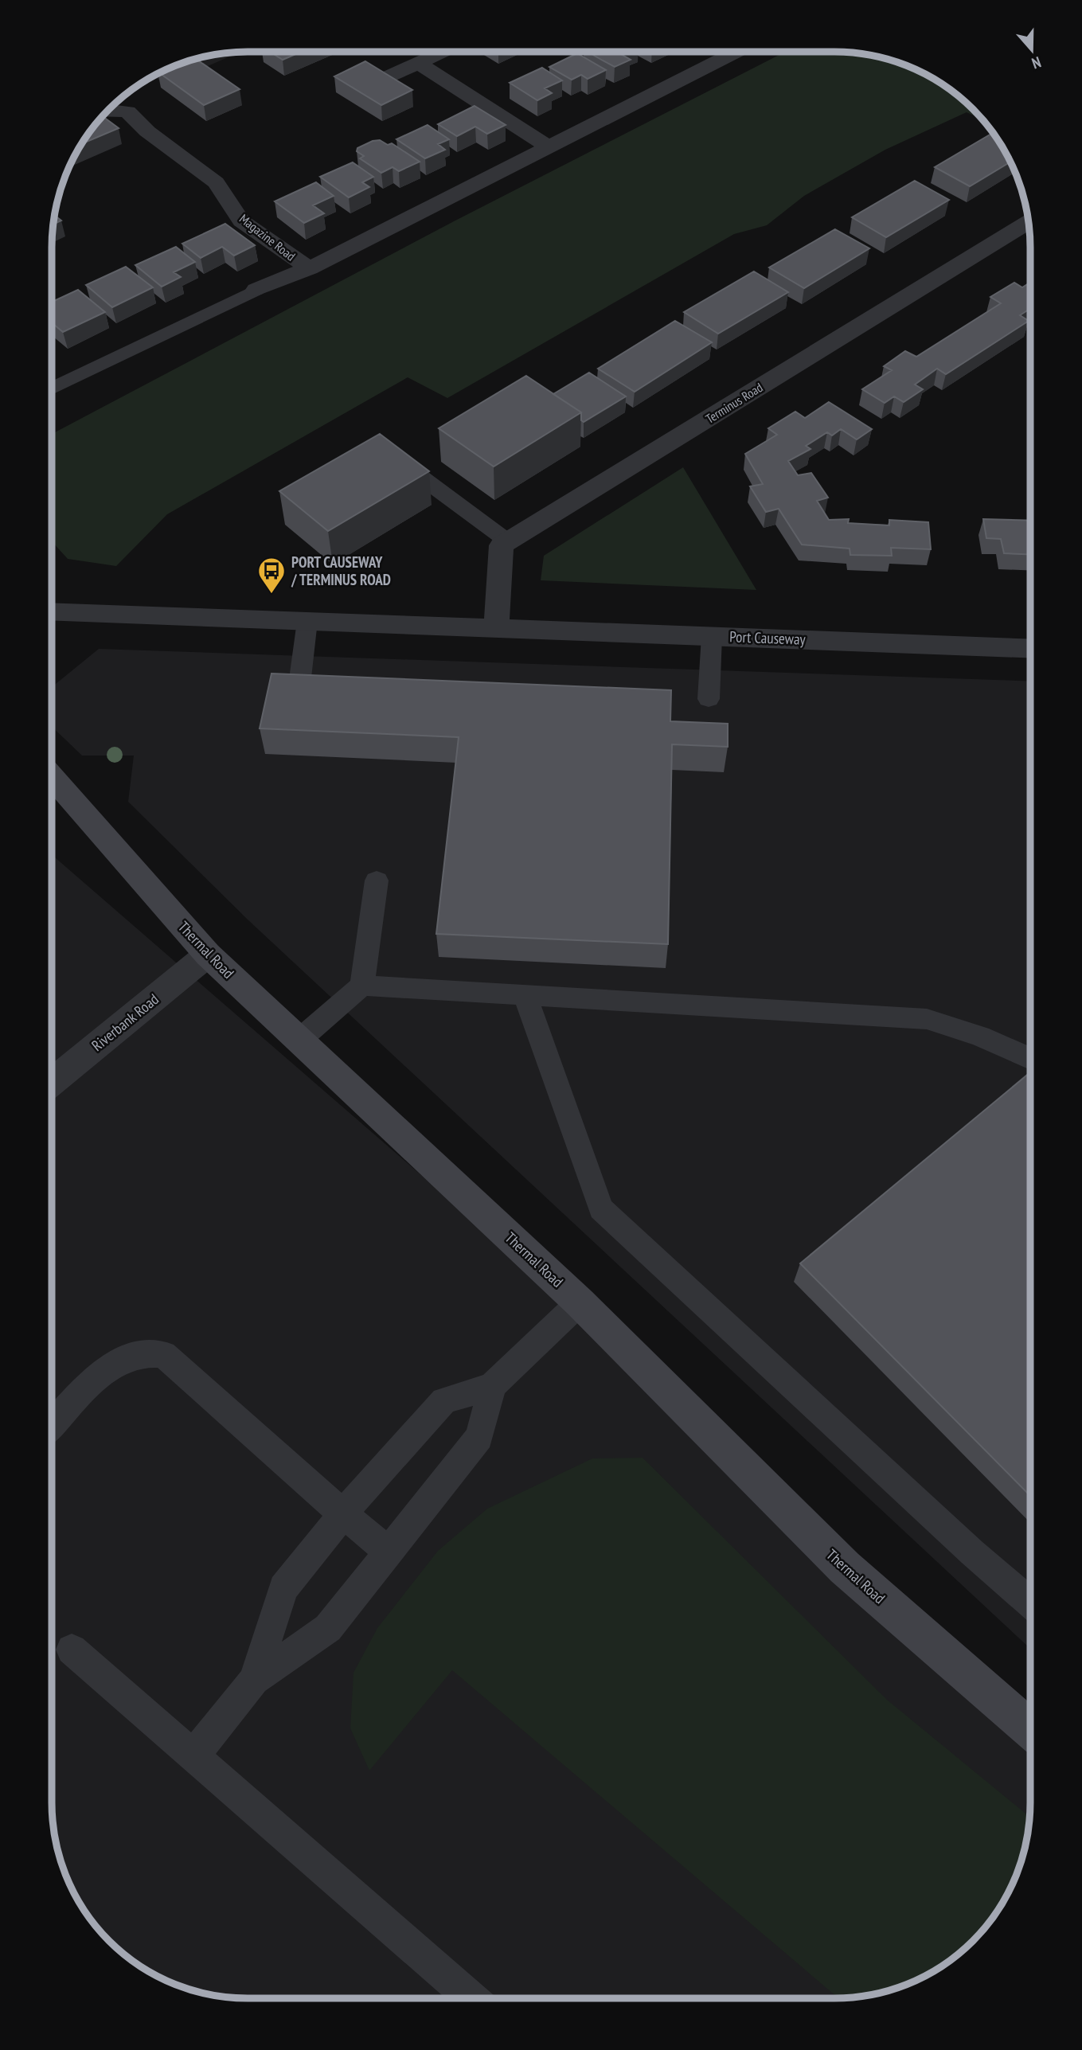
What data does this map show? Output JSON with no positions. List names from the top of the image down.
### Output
{
  "streets": {
    "street": [
      "Magazine Road",
      "Terminus Road",
      "Port Causeway",
      "Thermal Road",
      "Riverbank Road"
    ]
  },
  "crossings": [
    ["Thermal Road", "Riverbank Road"]
  ],
  "places": {
    "bus stop": ["PORT CAUSEWAY / TERMINUS ROAD"]
  },
  "north": "bottom"
}
